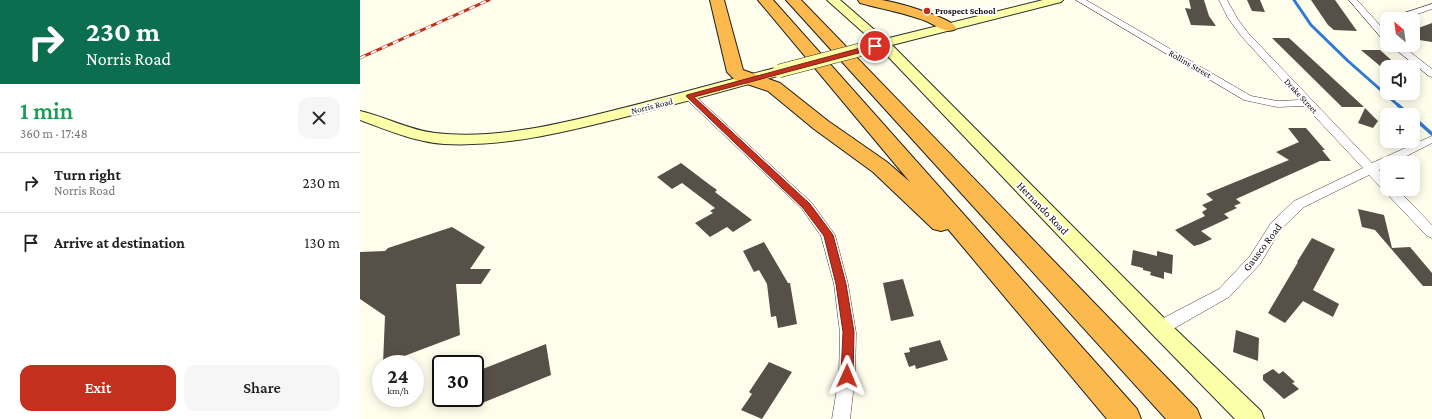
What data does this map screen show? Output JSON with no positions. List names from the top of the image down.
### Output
{
  "streets": {
    "main road": ["Norris Road", "Hernando Road"],
    "street": ["Rollins Street", "Drake Street", "Gausco Road"]
  },
  "crossings": [
    ["Rollins Street", "Drake Street"],
    ["Drake Street", "Gausco Road"],
    ["Norris Road", "Hernando Road"],
    ["Hernando Road", "Gausco Road"]
  ],
  "places": ["Prospect School"],
  "north": "top left",
  "page": {
    "turn": ["230 m", "Norris Road"],
    "map_buttons": ["+", "−"],
    "heading": ["1 min", "360 m · 17:48"],
    "list": [
      {
        "name": "Turn right",
        "note": "Norris Road",
        "value": "230 m"
      },
      {
        "name": "Arrive at destination",
        "value": "130 m"
      }
    ],
    "speed": "24 km/h",
    "limit": "30",
    "buttons": ["Exit", "Share"]
  }
}
